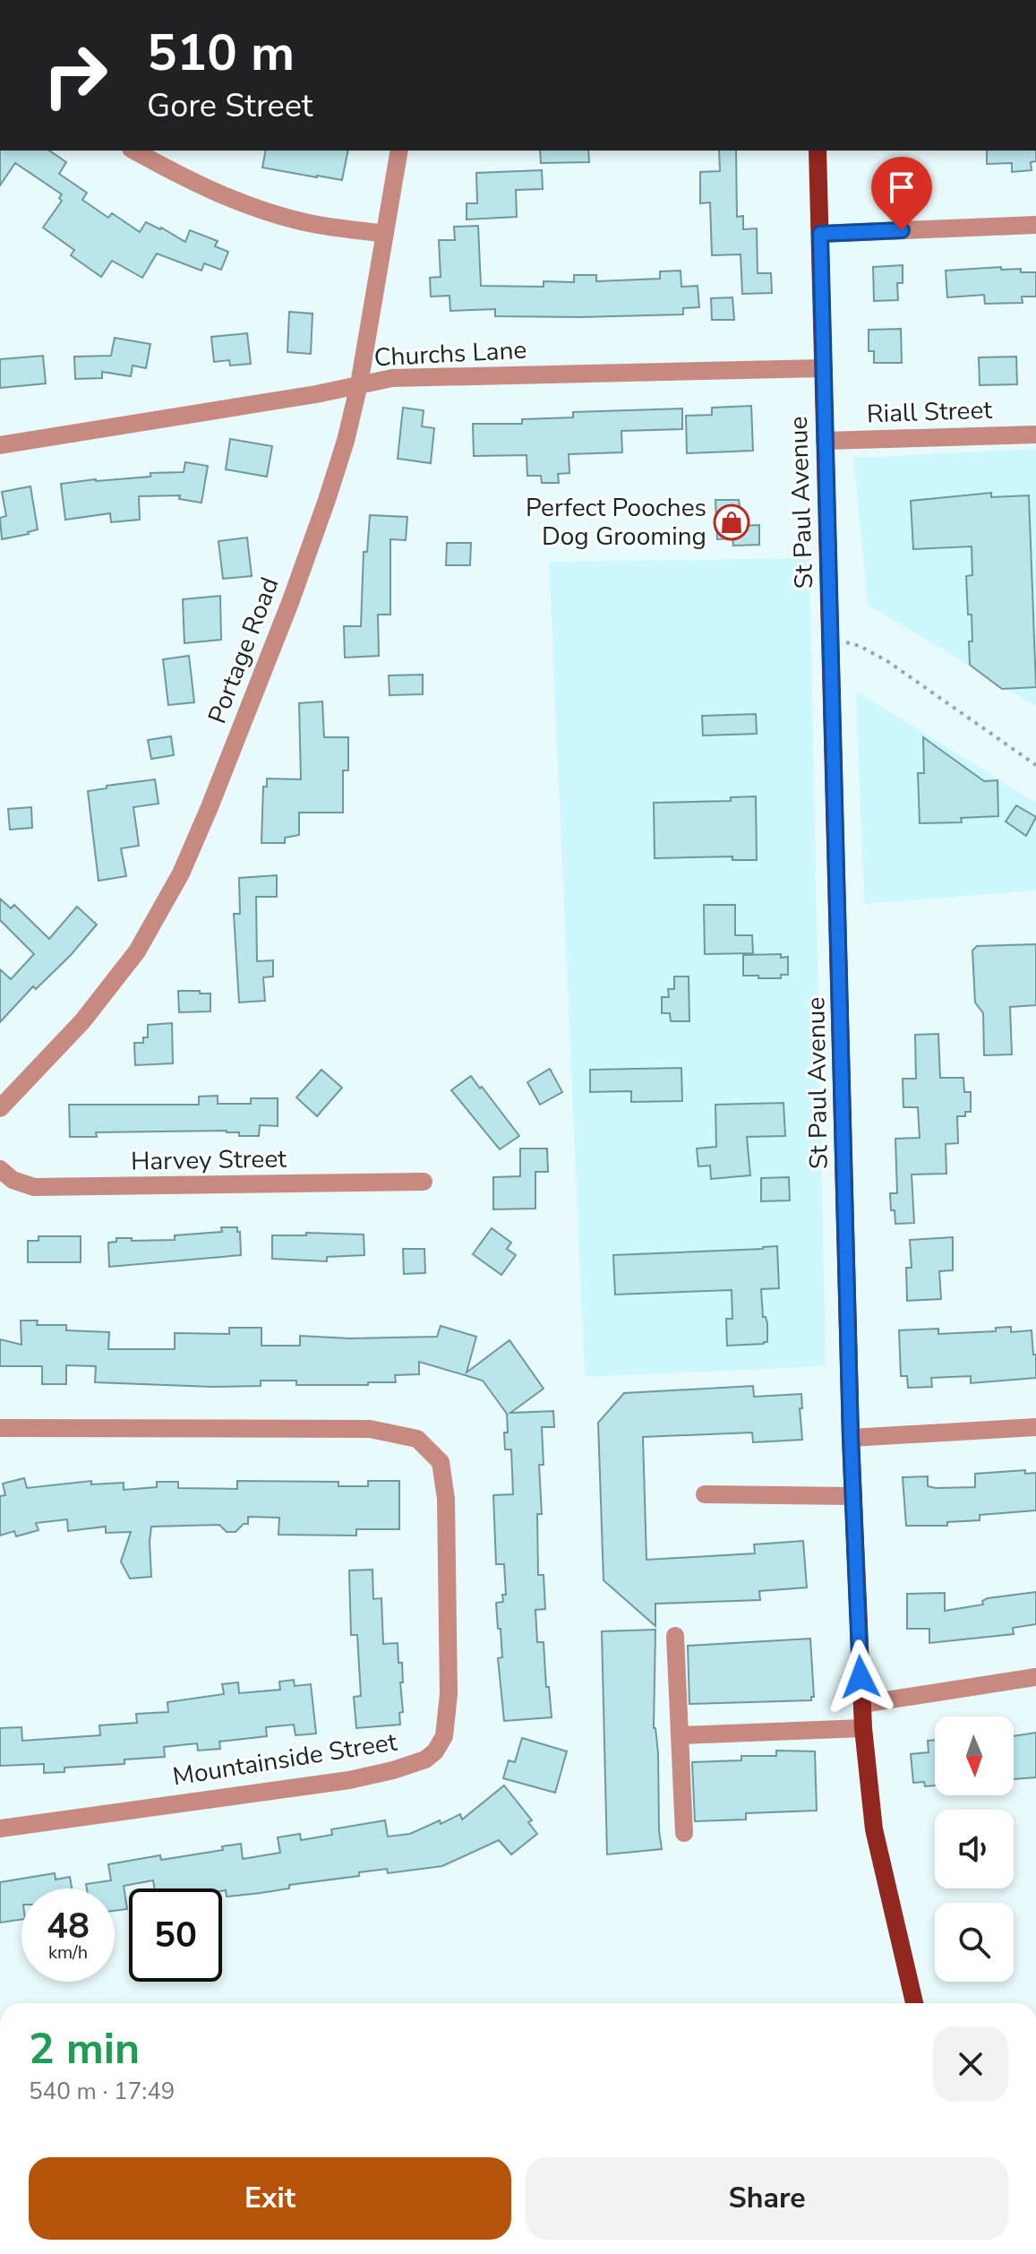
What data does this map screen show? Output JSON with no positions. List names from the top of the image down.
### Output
{
  "streets": {
    "main road": ["St Paul Avenue"],
    "street": [
      "Churchs Lane",
      "Riall Street",
      "Portage Road",
      "Harvey Street",
      "Mountainside Street"
    ]
  },
  "crossings": [
    ["Churchs Lane", "St Paul Avenue"],
    ["Churchs Lane", "Portage Road"],
    ["Riall Street", "St Paul Avenue"]
  ],
  "places": {
    "shop": ["Perfect Pooches Dog Grooming"]
  },
  "north": "bottom",
  "page": {
    "turn": ["510 m", "Gore Street"],
    "speed": "48 km/h",
    "limit": "50",
    "heading": ["2 min", "540 m · 17:49"],
    "buttons": ["Exit", "Share"]
  }
}
